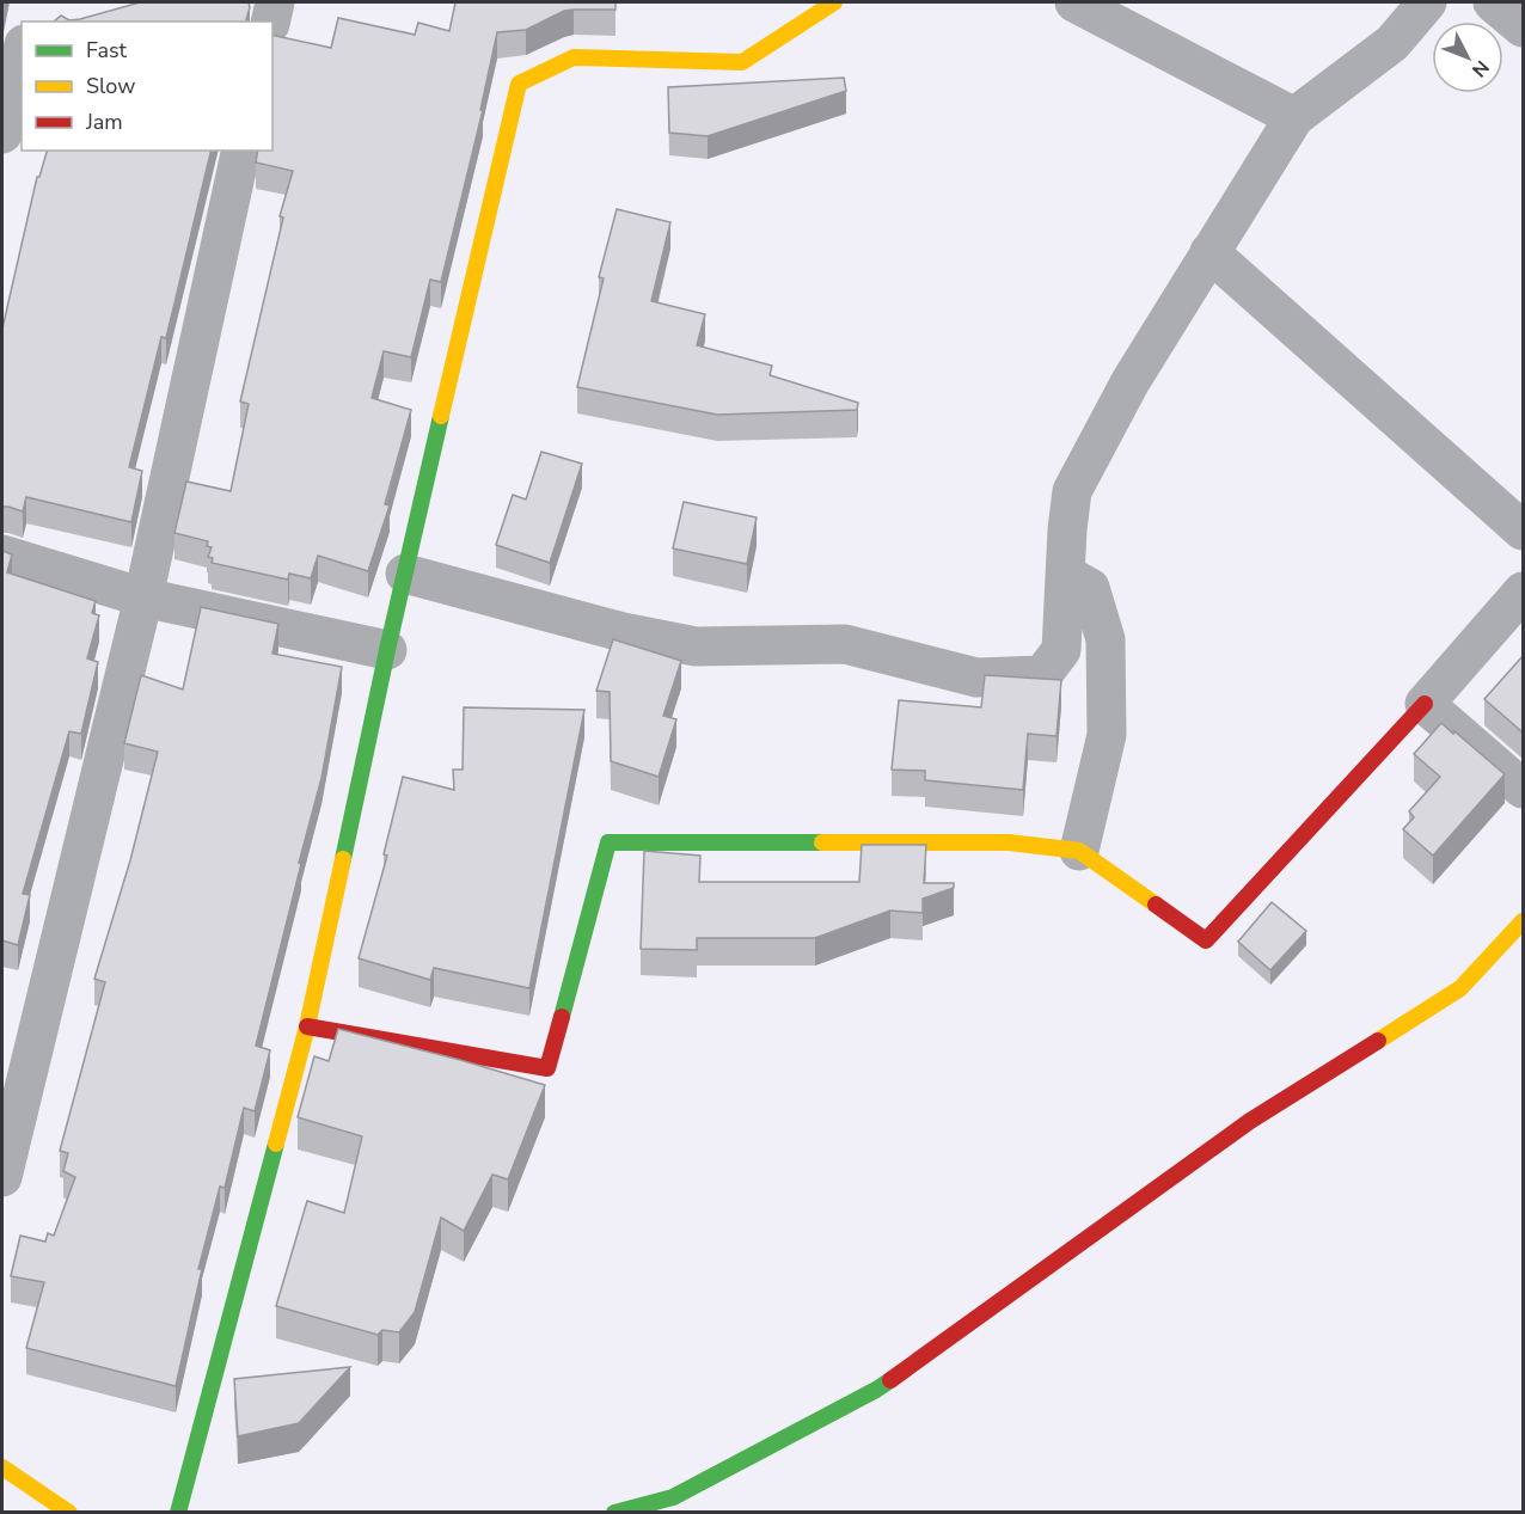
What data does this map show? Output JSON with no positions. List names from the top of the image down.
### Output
{
  "legend": ["Fast", "Slow", "Jam"],
  "north": "bottom right"
}
